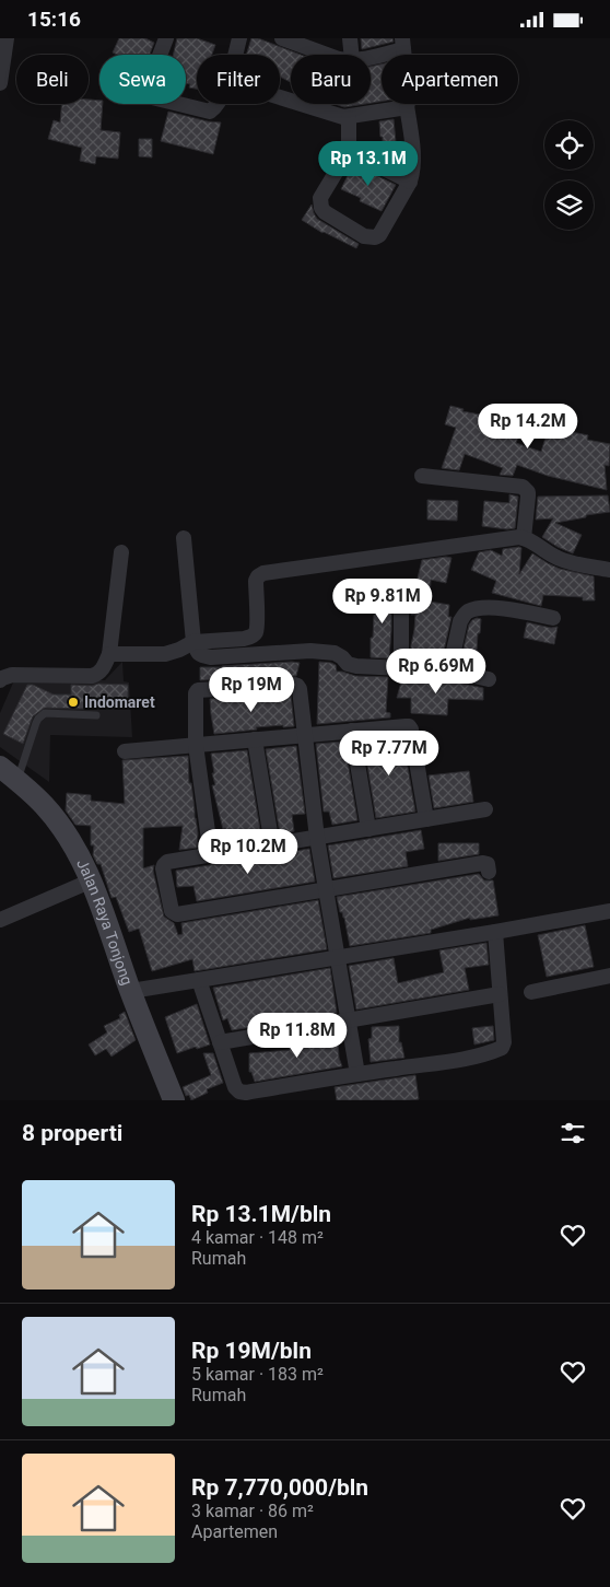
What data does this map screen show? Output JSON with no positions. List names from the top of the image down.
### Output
{
  "streets": {
    "main road": ["Jalan Raya Tonjong"]
  },
  "places": ["Indomaret"],
  "page": {
    "status": "15:16",
    "chip": [
      "Beli",
      "Sewa",
      "Filter",
      "Baru",
      "Apartemen"
    ],
    "price": [
      "Rp 13.1M",
      "Rp 14.2M",
      "Rp 9.81M",
      "Rp 6.69M",
      "Rp 19M",
      "Rp 7.77M",
      "Rp 10.2M",
      "Rp 11.8M"
    ],
    "heading": "8 properti",
    "list": [
      {
        "name": "Rp 13.1M/bln",
        "note": "4 kamar · 148 m² · Rumah"
      },
      {
        "name": "Rp 19M/bln",
        "note": "5 kamar · 183 m² · Rumah"
      },
      {
        "name": "Rp 7,770,000/bln",
        "note": "3 kamar · 86 m² · Apartemen"
      }
    ]
  }
}
